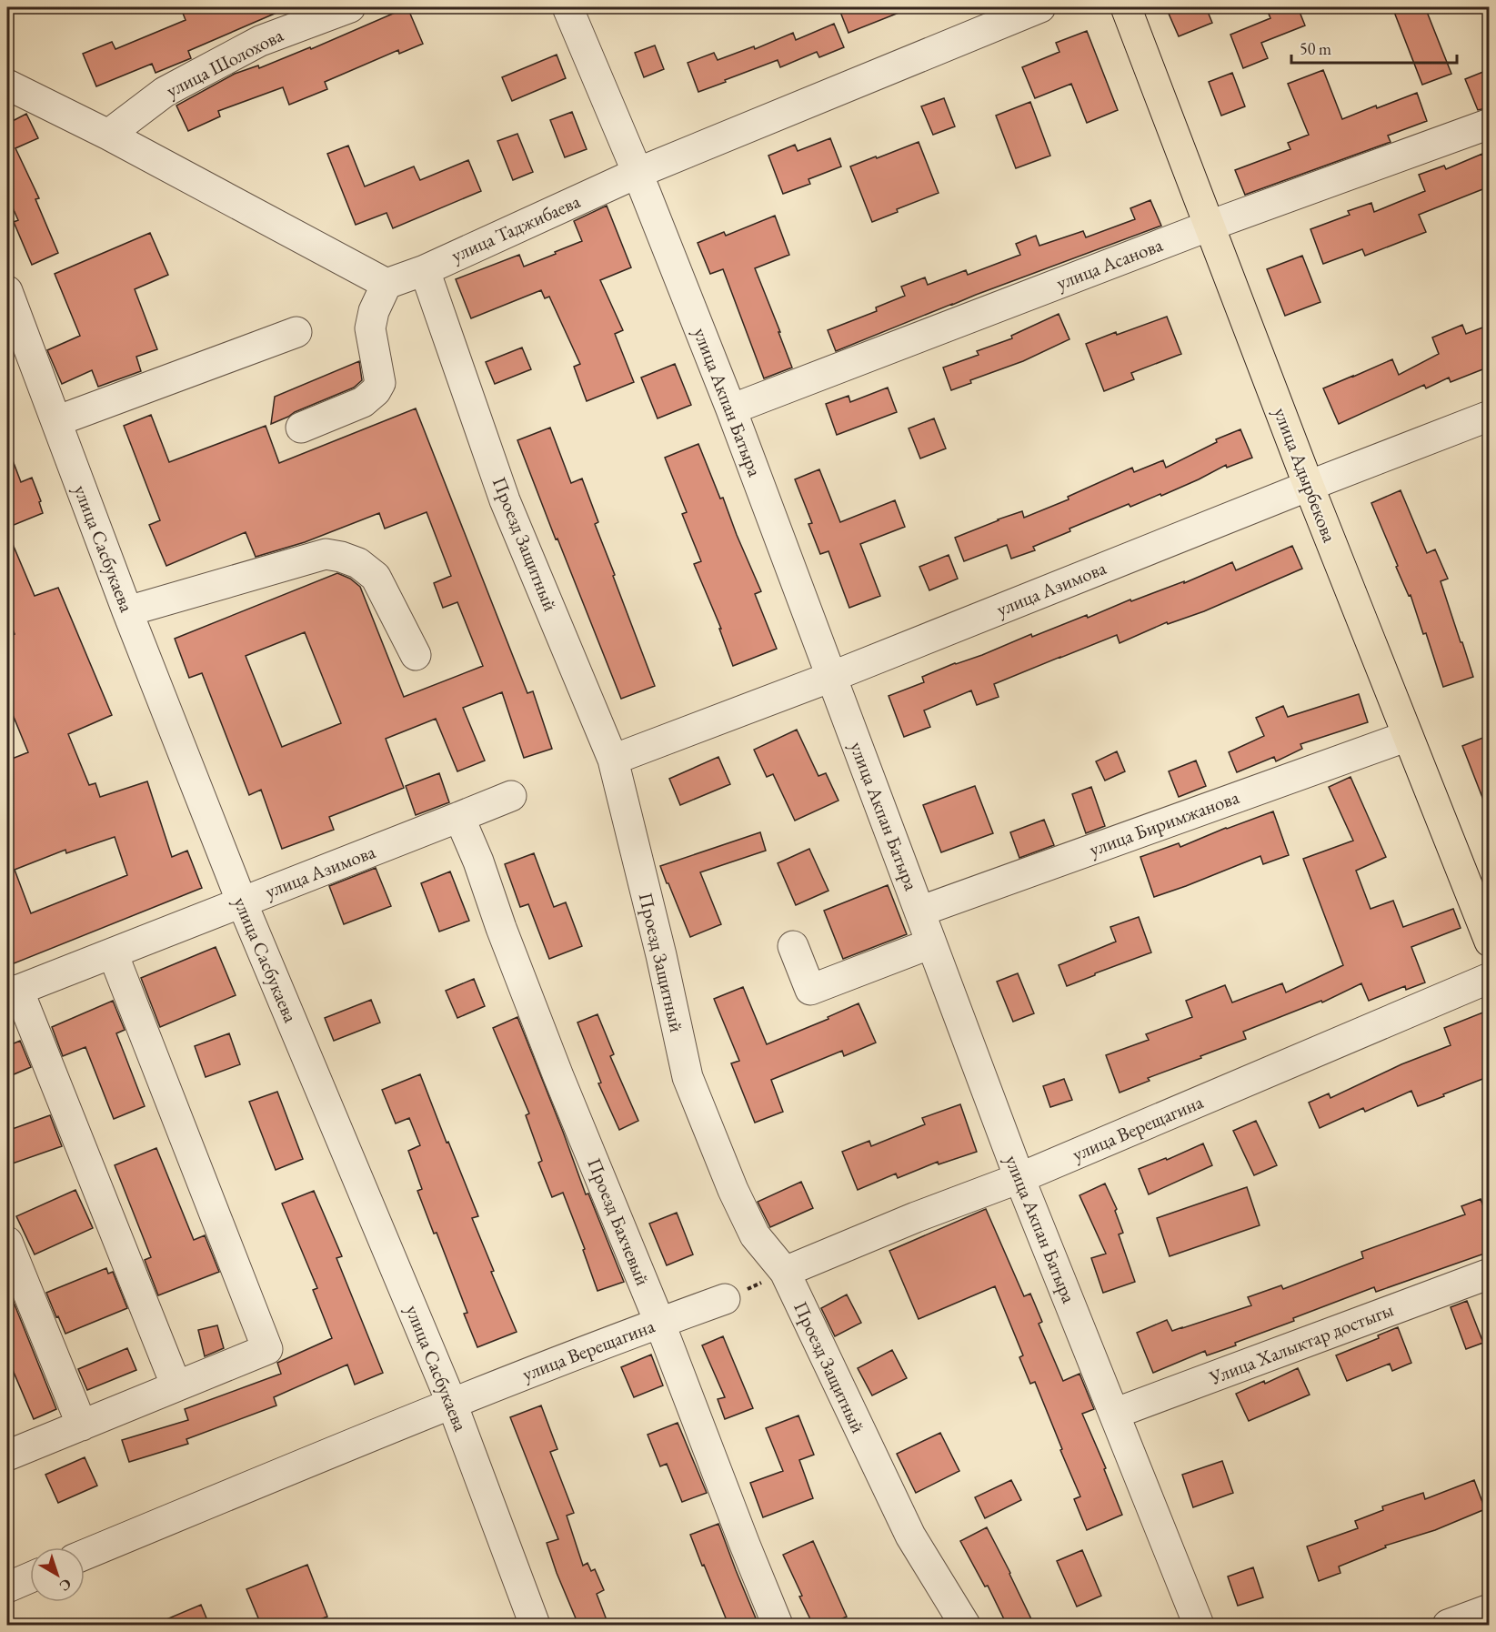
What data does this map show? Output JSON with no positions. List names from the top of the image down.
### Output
{
  "streets": {
    "main road": ["улица Адырбекова"],
    "street": [
      "улица Шолохова",
      "улица Таджибаева",
      "улица Асанова",
      "улица Акпан Батыра",
      "Проезд Защитный",
      "улица Сасбукаева",
      "улица Азимова",
      "улица Биримжанова",
      "улица Верещагина",
      "Проезд Бахчевый",
      "Улица Халыктар достыгы"
    ]
  },
  "crossings": [
    ["улица Таджибаева", "улица Акпан Батыра"],
    ["улица Таджибаева", "Проезд Защитный"],
    ["улица Асанова", "улица Акпан Батыра"],
    ["улица Асанова", "улица Адырбекова"],
    ["улица Акпан Батыра", "улица Азимова"],
    ["улица Акпан Батыра", "улица Биримжанова"],
    ["улица Акпан Батыра", "улица Верещагина"],
    ["улица Акпан Батыра", "Улица Халыктар достыгы"],
    ["улица Адырбекова", "улица Азимова"],
    ["улица Адырбекова", "улица Биримжанова"],
    ["Проезд Защитный", "улица Азимова"],
    ["Проезд Защитный", "улица Верещагина"],
    ["улица Сасбукаева", "улица Азимова"],
    ["улица Сасбукаева", "улица Верещагина"],
    ["улица Азимова", "Проезд Бахчевый"],
    ["улица Верещагина", "Проезд Бахчевый"]
  ],
  "scale_bar": "50 m",
  "north": "bottom right"
}
